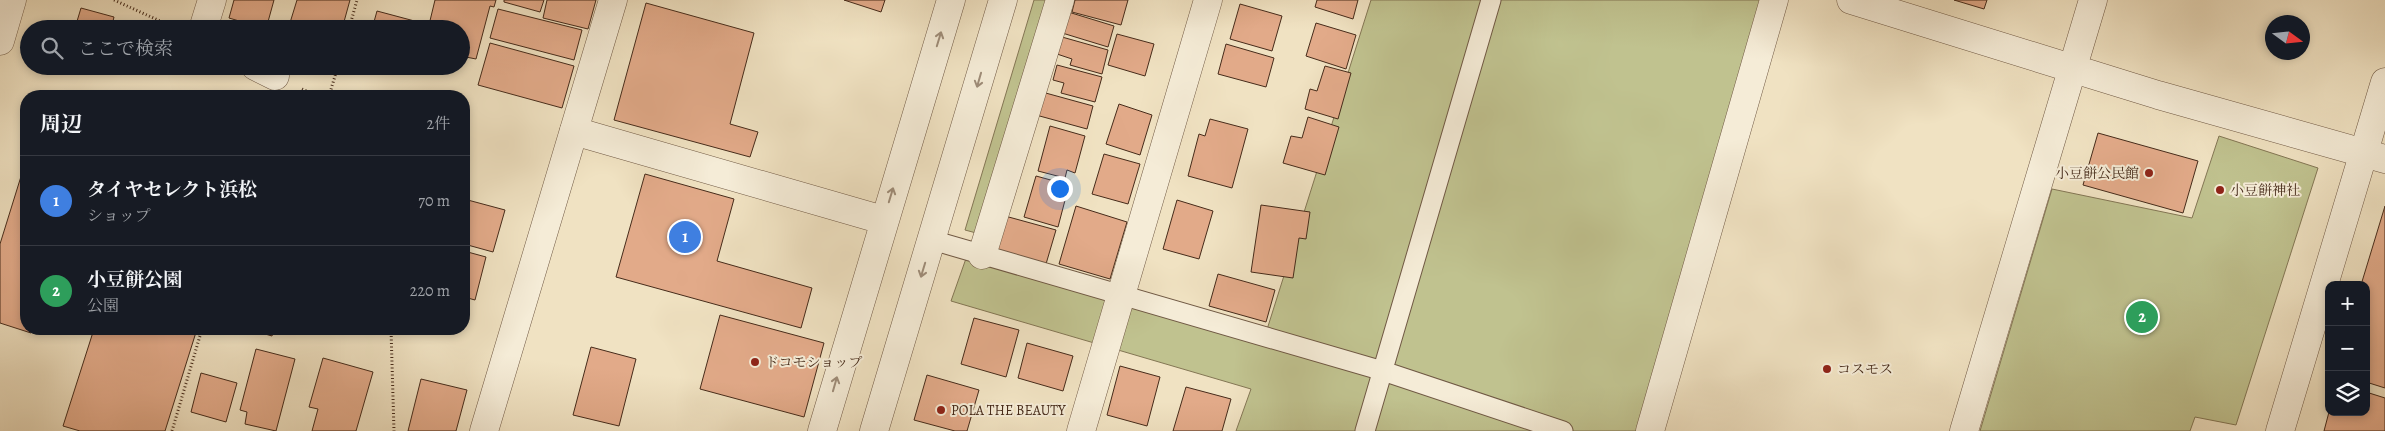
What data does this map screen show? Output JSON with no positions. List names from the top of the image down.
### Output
{
  "places": [
    "小豆餅公民館",
    "小豆餅神社",
    "ドコモショップ",
    "コスモス",
    "POLA THE BEAUTY"
  ],
  "north": "right",
  "page": {
    "search": "ここで検索",
    "heading": ["周辺", "2件"],
    "list": [
      {
        "mark": "1",
        "name": "タイヤセレクト浜松",
        "note": "ショップ",
        "value": "70 m"
      },
      {
        "mark": "2",
        "name": "小豆餅公園",
        "note": "公園",
        "value": "220 m"
      }
    ],
    "pins": ["1", "2"],
    "map_buttons": ["+", "−"]
  }
}
